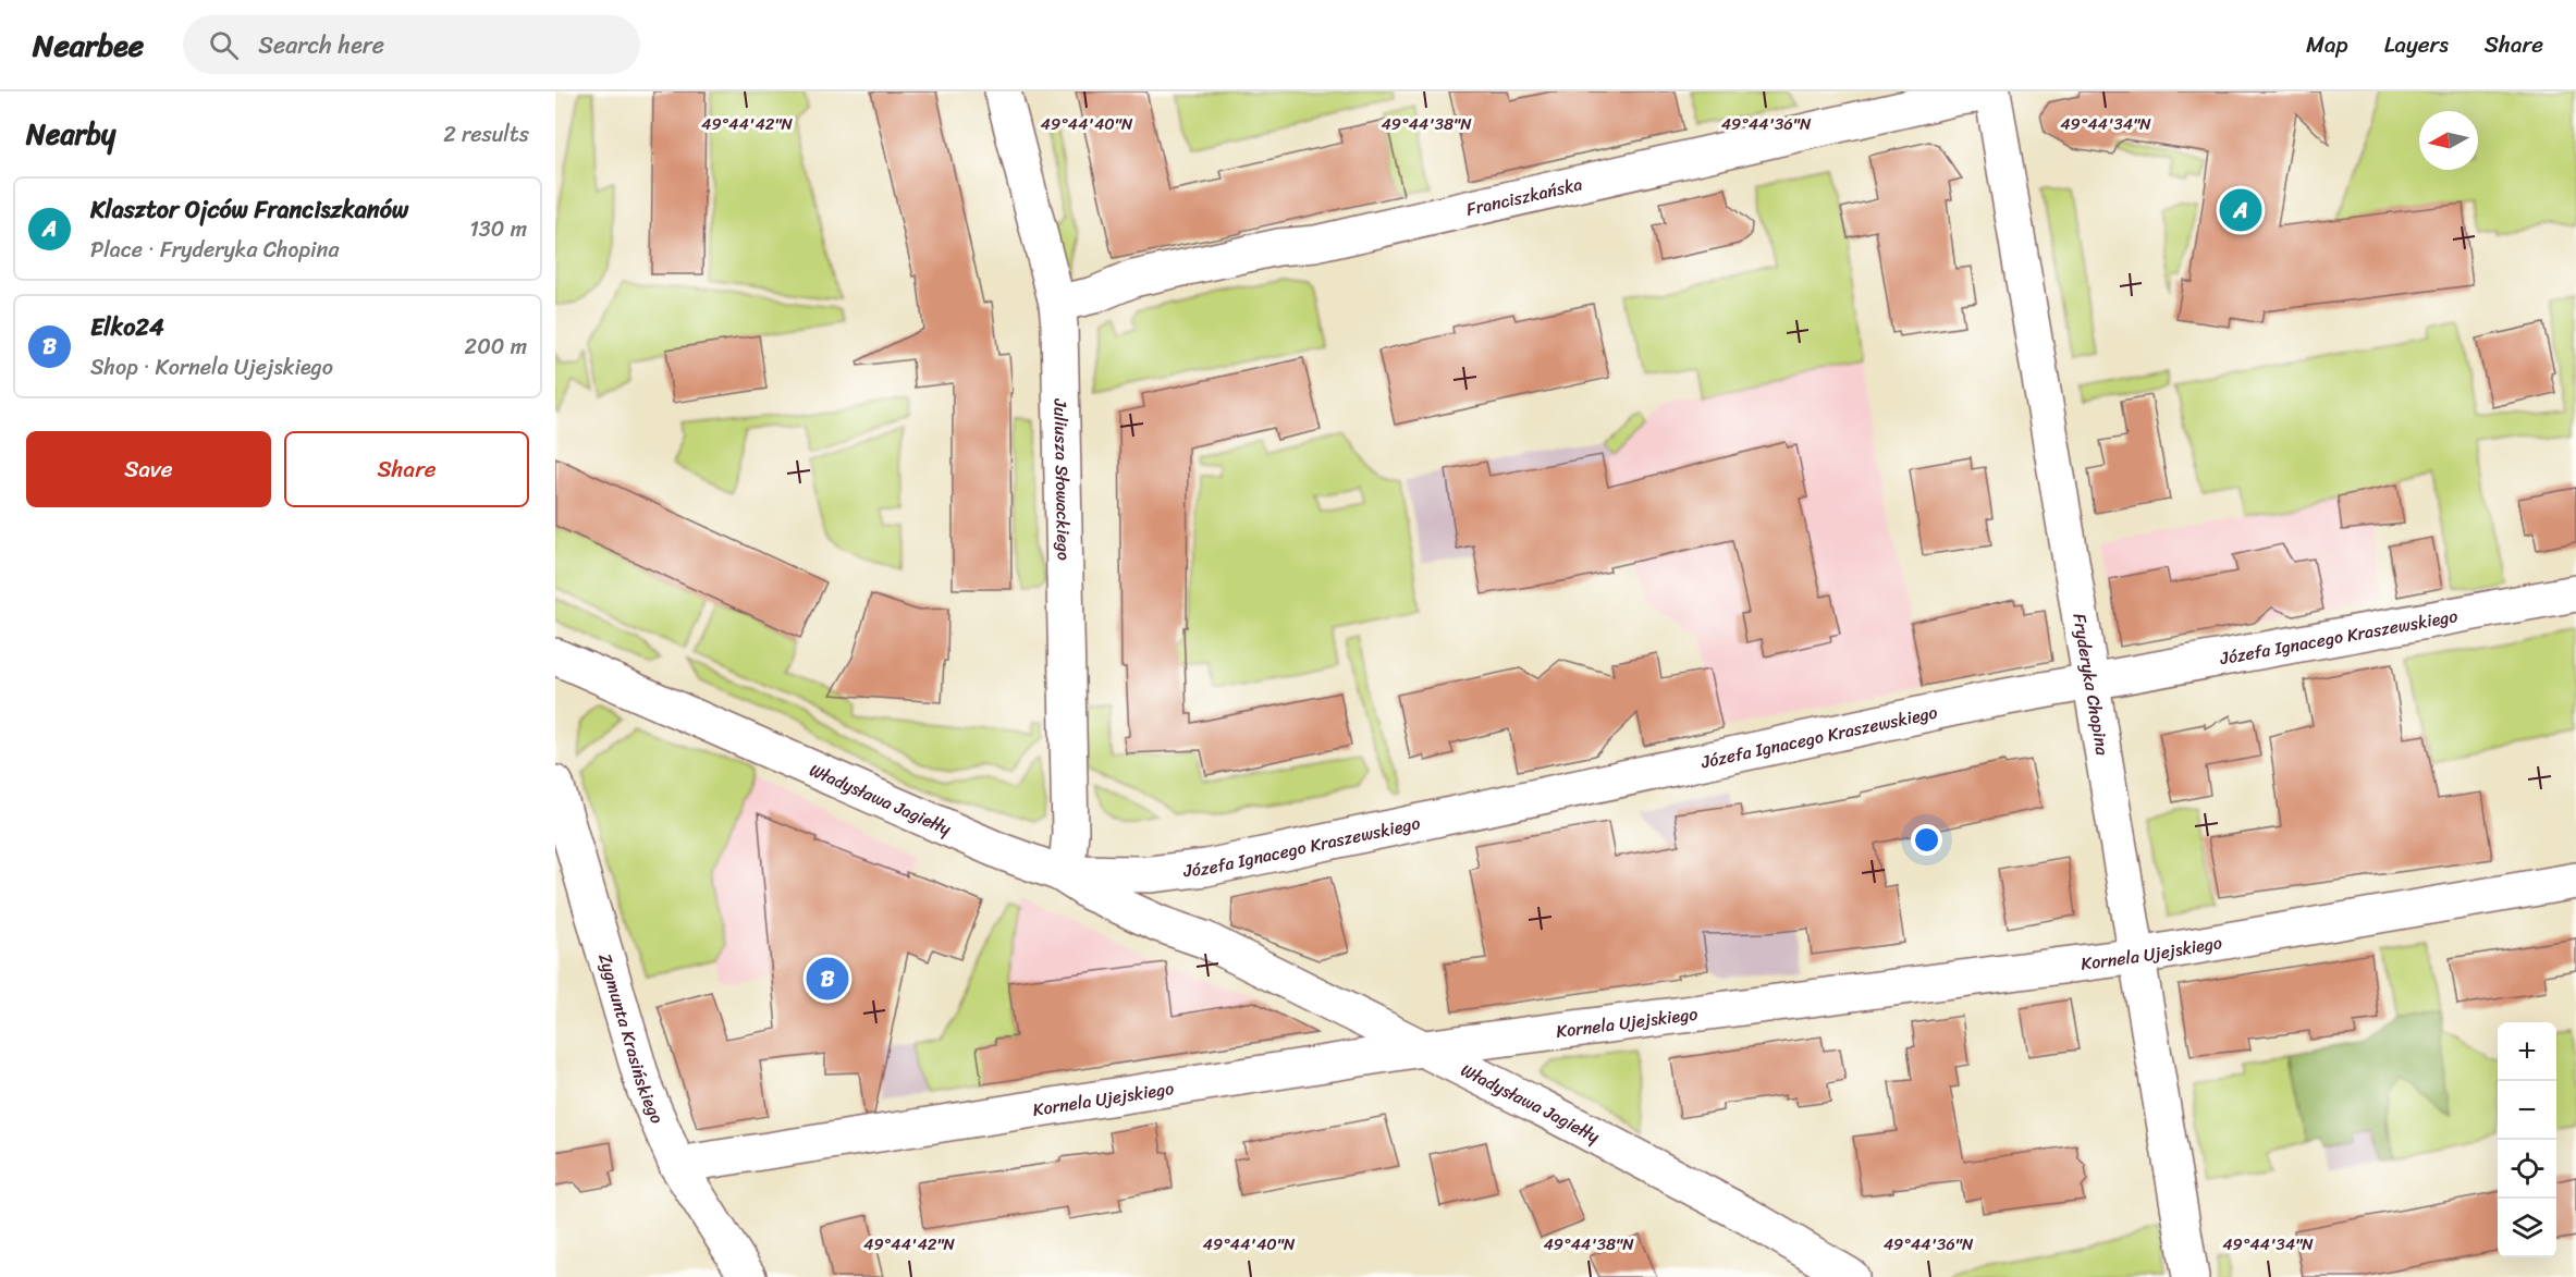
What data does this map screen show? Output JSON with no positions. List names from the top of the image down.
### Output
{
  "streets": {
    "street": [
      "Franciszkańska",
      "Juliusza Słowackiego",
      "Józefa Ignacego Kraszewskiego",
      "Fryderyka Chopina",
      "Władysława Jagiełły",
      "Kornela Ujejskiego",
      "Zygmunta Krasińskiego"
    ]
  },
  "crossings": [
    ["Franciszkańska", "Juliusza Słowackiego"],
    ["Franciszkańska", "Fryderyka Chopina"],
    ["Juliusza Słowackiego", "Józefa Ignacego Kraszewskiego"],
    ["Juliusza Słowackiego", "Władysława Jagiełły"],
    ["Józefa Ignacego Kraszewskiego", "Fryderyka Chopina"],
    ["Józefa Ignacego Kraszewskiego", "Władysława Jagiełły"],
    ["Fryderyka Chopina", "Kornela Ujejskiego"],
    ["Władysława Jagiełły", "Kornela Ujejskiego"],
    ["Kornela Ujejskiego", "Zygmunta Krasińskiego"]
  ],
  "north": "left",
  "page": {
    "header": "Nearbee",
    "search": "Search here",
    "nav": ["Map", "Layers", "Share"],
    "heading": ["Nearby", "2 results"],
    "list": [
      {
        "mark": "A",
        "name": "Klasztor Ojców Franciszkanów",
        "note": "Place · Fryderyka Chopina",
        "value": "130 m"
      },
      {
        "mark": "B",
        "name": "Elko24",
        "note": "Shop · Kornela Ujejskiego",
        "value": "200 m"
      }
    ],
    "pins": ["A", "B"],
    "buttons": ["Save", "Share"],
    "map_buttons": ["+", "−"]
  },
  "coordinates": [
    "49°44'42\"N",
    "49°44'40\"N",
    "49°44'38\"N",
    "49°44'36\"N",
    "49°44'34\"N"
  ]
}
